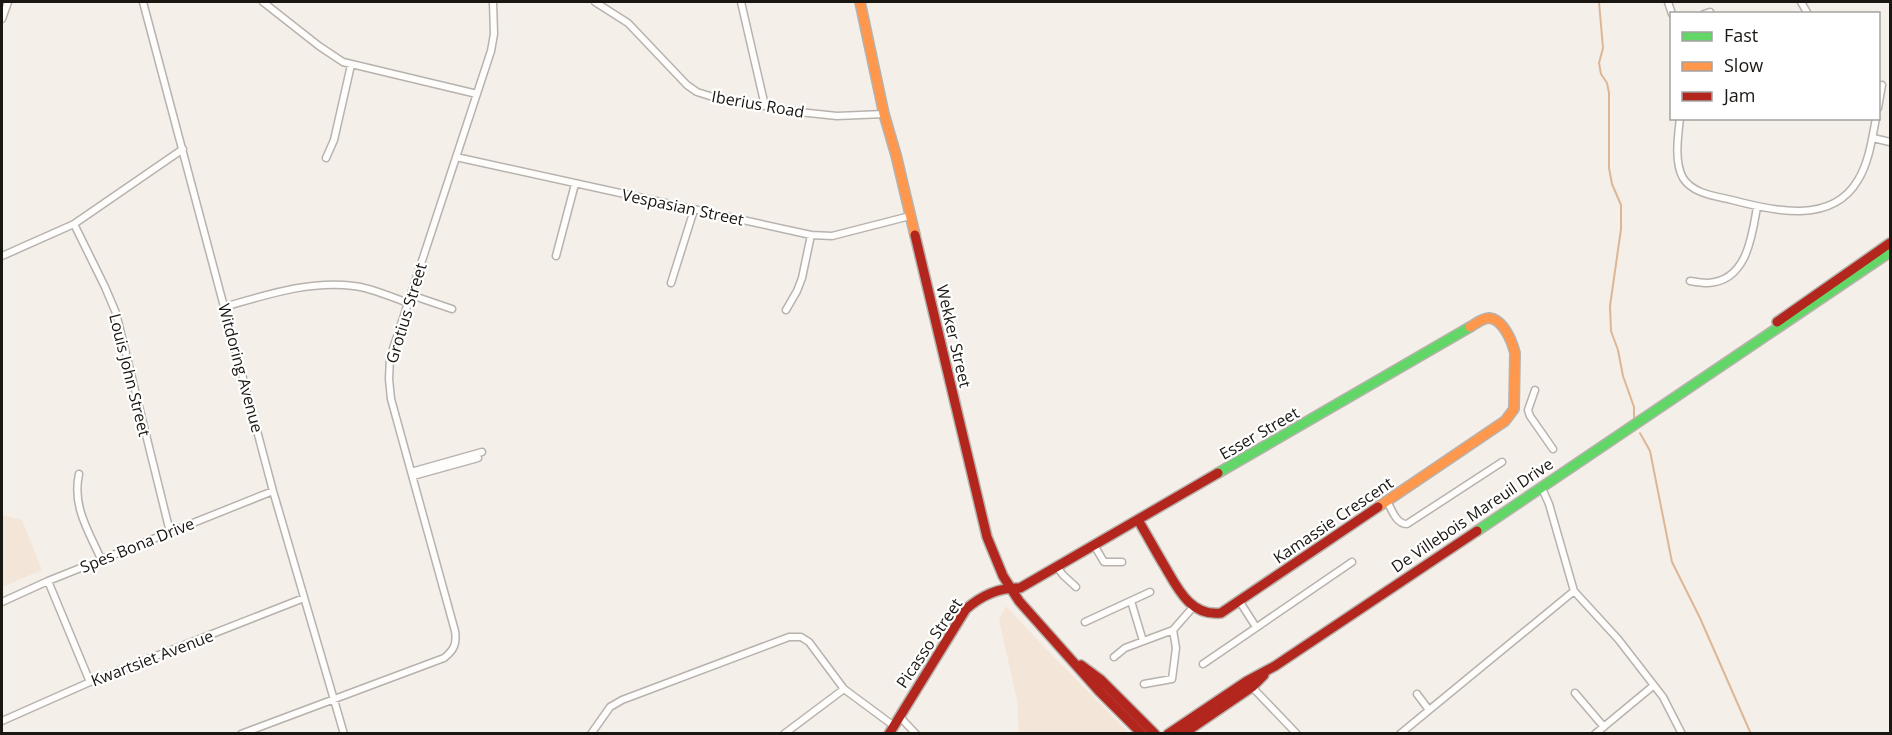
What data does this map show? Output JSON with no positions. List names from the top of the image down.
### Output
{
  "streets": {
    "street": [
      "Iberius Road",
      "Vespasian Street",
      "Grotius Street",
      "Wekker Street",
      "Witdoring Avenue",
      "Louis John Street",
      "Esser Street",
      "De Villebois Mareuil Drive",
      "Kamassie Crescent",
      "Spes Bona Drive",
      "Picasso Street",
      "Kwartsiet Avenue"
    ]
  },
  "crossings": [
    ["Iberius Road", "Wekker Street"],
    ["Vespasian Street", "Grotius Street"],
    ["Vespasian Street", "Wekker Street"],
    ["Grotius Street", "Witdoring Avenue"],
    ["Wekker Street", "Esser Street"],
    ["Wekker Street", "Picasso Street"],
    ["Witdoring Avenue", "Spes Bona Drive"],
    ["Witdoring Avenue", "Kwartsiet Avenue"],
    ["Louis John Street", "Spes Bona Drive"],
    ["Esser Street", "Kamassie Crescent"],
    ["Esser Street", "Picasso Street"]
  ],
  "legend": ["Fast", "Slow", "Jam"]
}
